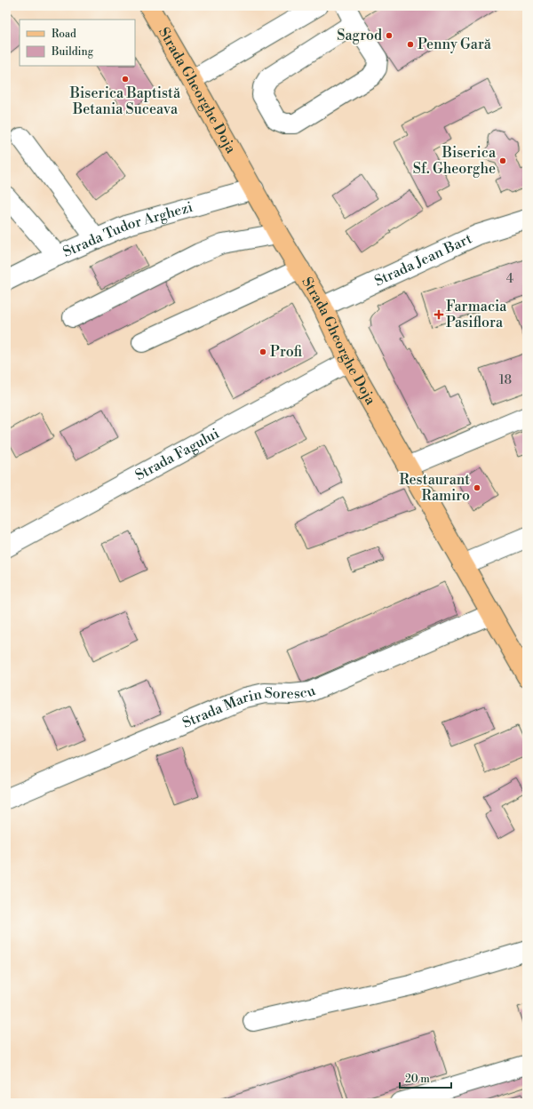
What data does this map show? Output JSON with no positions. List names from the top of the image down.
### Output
{
  "streets": {
    "main road": ["Strada Gheorghe Doja"],
    "street": [
      "Strada Tudor Arghezi",
      "Strada Jean Bart",
      "Strada Fagului",
      "Strada Marin Sorescu"
    ]
  },
  "crossings": [
    ["Strada Gheorghe Doja", "Strada Tudor Arghezi"],
    ["Strada Gheorghe Doja", "Strada Jean Bart"],
    ["Strada Gheorghe Doja", "Strada Fagului"],
    ["Strada Gheorghe Doja", "Strada Marin Sorescu"]
  ],
  "places": {
    "other": [
      "Sagrod",
      "Penny Gară",
      "Biserica Baptistă Betania Suceava",
      "Biserica Sf. Gheorghe",
      "Profi",
      "Restaurant Ramiro"
    ],
    "health": ["Farmacia Pasiflora"]
  },
  "house_numbers": ["4", "18"],
  "legend": ["Road", "Building"],
  "scale_bar": "20 m"
}
